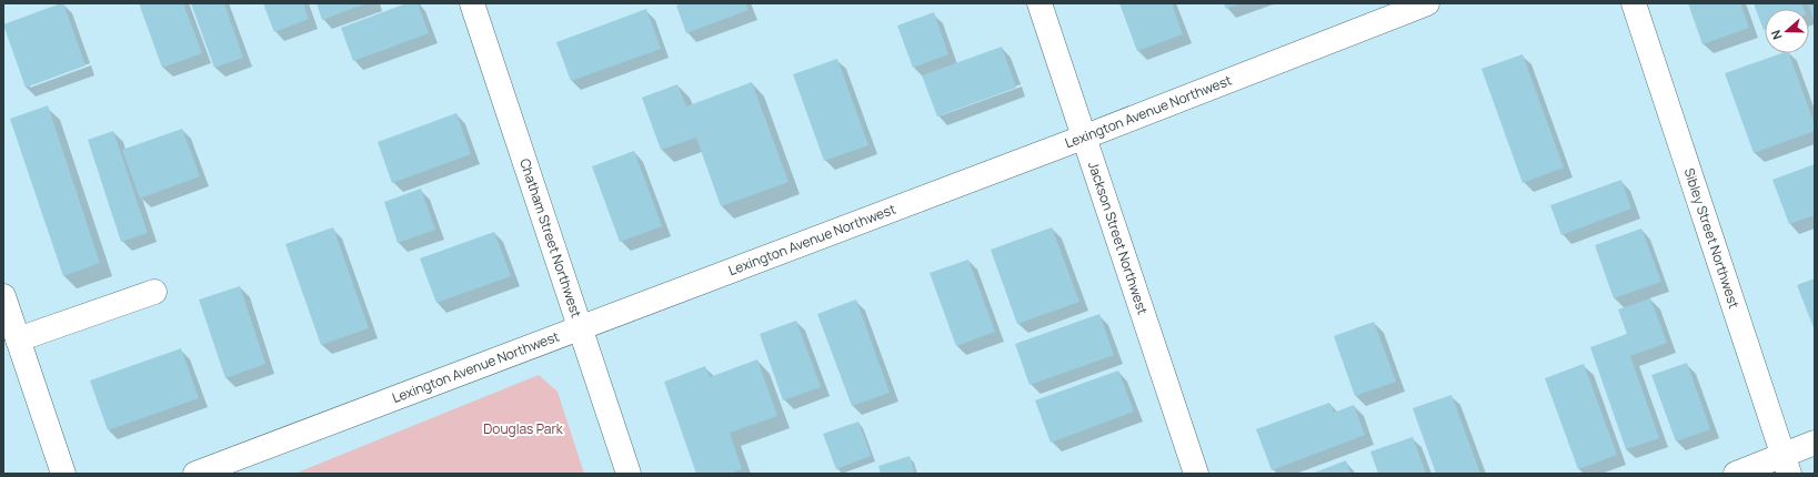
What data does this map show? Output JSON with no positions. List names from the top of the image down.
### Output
{
  "streets": {
    "street": [
      "Lexington Avenue Northwest",
      "Chatham Street Northwest",
      "Jackson Street Northwest",
      "Sibley Street Northwest"
    ]
  },
  "crossings": [
    ["Lexington Avenue Northwest", "Chatham Street Northwest"],
    ["Lexington Avenue Northwest", "Jackson Street Northwest"]
  ],
  "parks": ["Douglas Park"],
  "north": "left"
}
